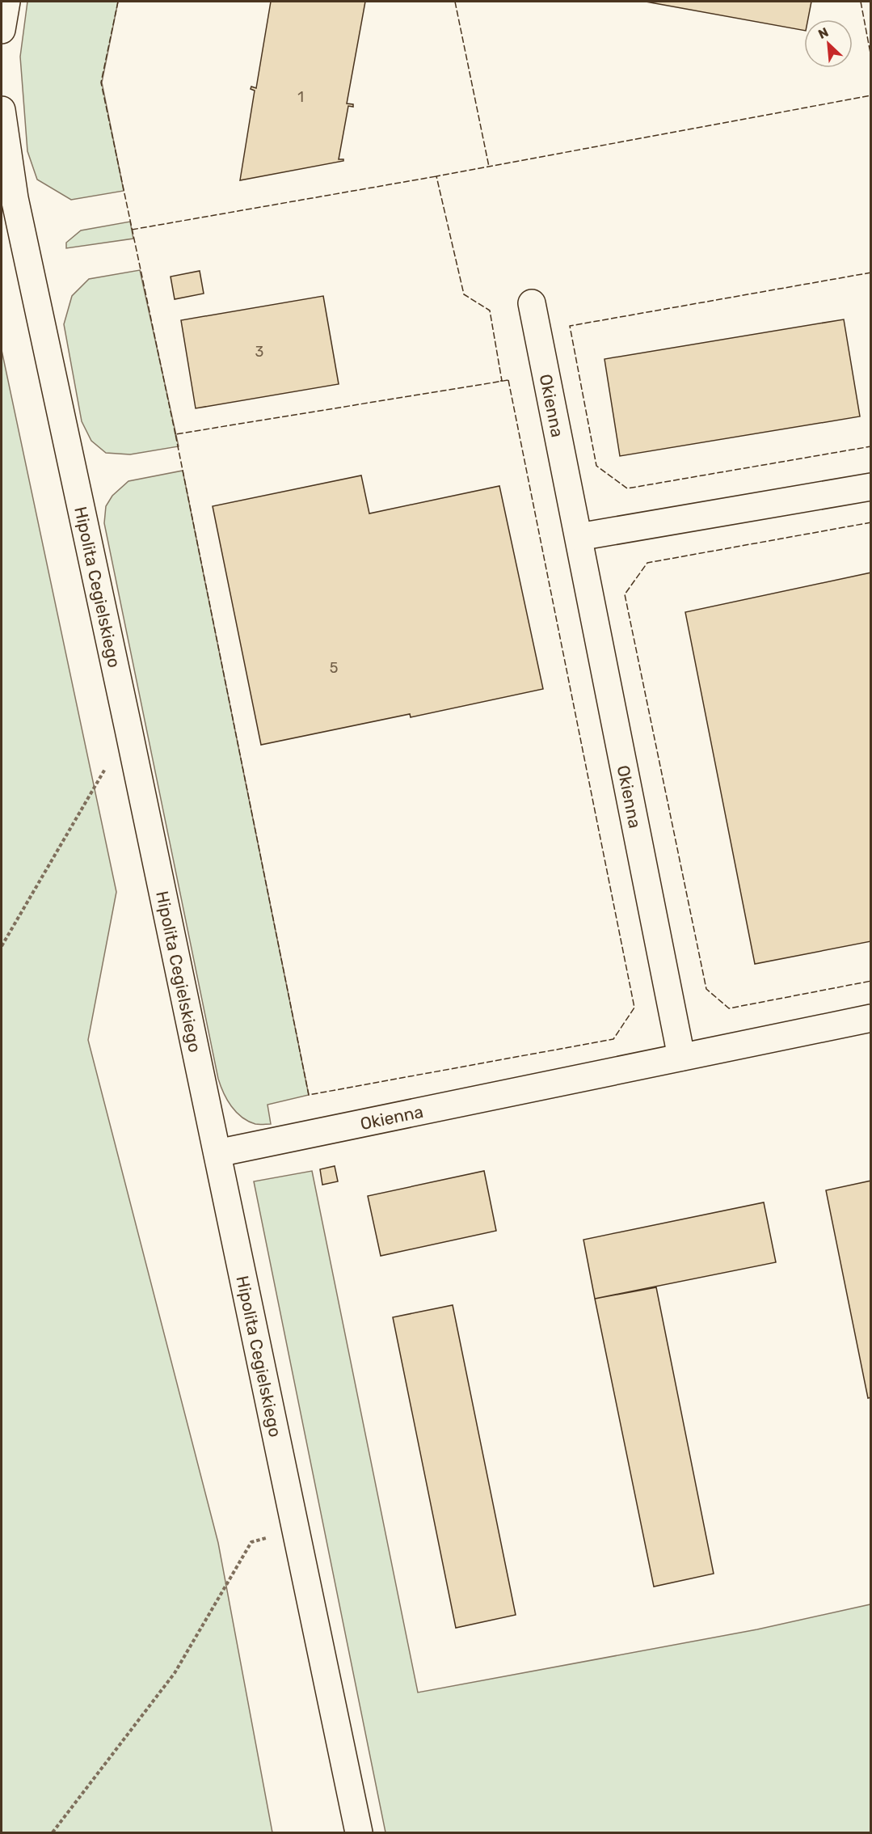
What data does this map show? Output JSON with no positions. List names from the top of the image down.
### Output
{
  "streets": {
    "street": ["Okienna", "Hipolita Cegielskiego"]
  },
  "crossings": [
    ["Okienna", "Hipolita Cegielskiego"]
  ],
  "house_numbers": ["1", "3", "5"],
  "north": "top left"
}
